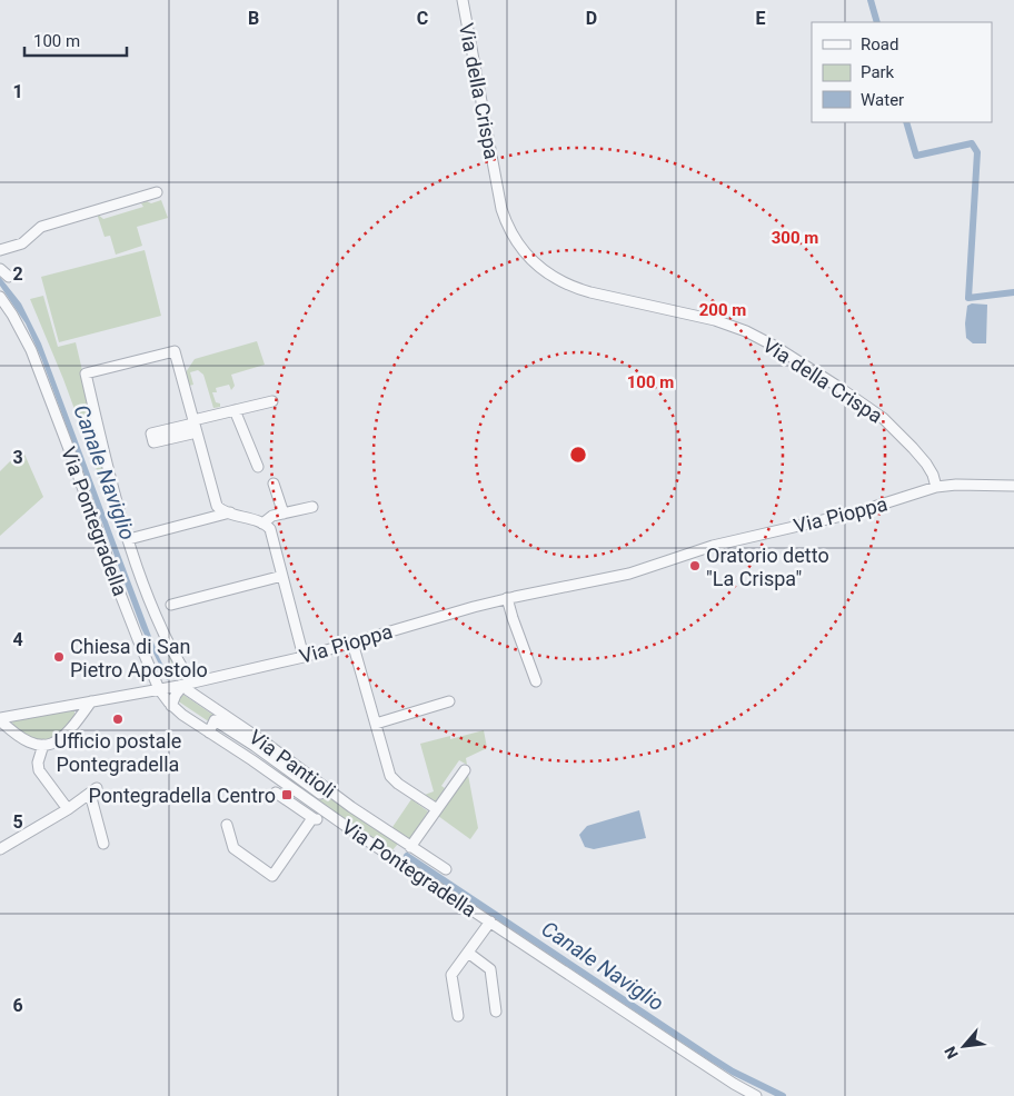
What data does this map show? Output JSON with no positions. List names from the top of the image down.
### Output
{
  "streets": {
    "street": [
      "Via della Crispa",
      "Via Pioppa",
      "Via Pontegradella",
      "Via Pantioli"
    ]
  },
  "crossings": [
    ["Via della Crispa", "Via Pioppa"],
    ["Via Pioppa", "Via Pontegradella"],
    ["Via Pioppa", "Via Pantioli"]
  ],
  "water": ["Canale Naviglio"],
  "places": {
    "other": ["Oratorio detto \"La Crispa\"", "Chiesa di San Pietro Apostolo", "Ufficio postale Pontegradella"],
    "transit": ["Pontegradella Centro"]
  },
  "legend": ["Road", "Park", "Water"],
  "scale_bar": "100 m",
  "north": "bottom left",
  "grid": {
    "columns": [
      "B",
      "C",
      "D",
      "E"
    ],
    "rows": [
      "1",
      "2",
      "3",
      "4",
      "5",
      "6"
    ]
  },
  "rings": ["300 m", "200 m", "100 m"]
}
